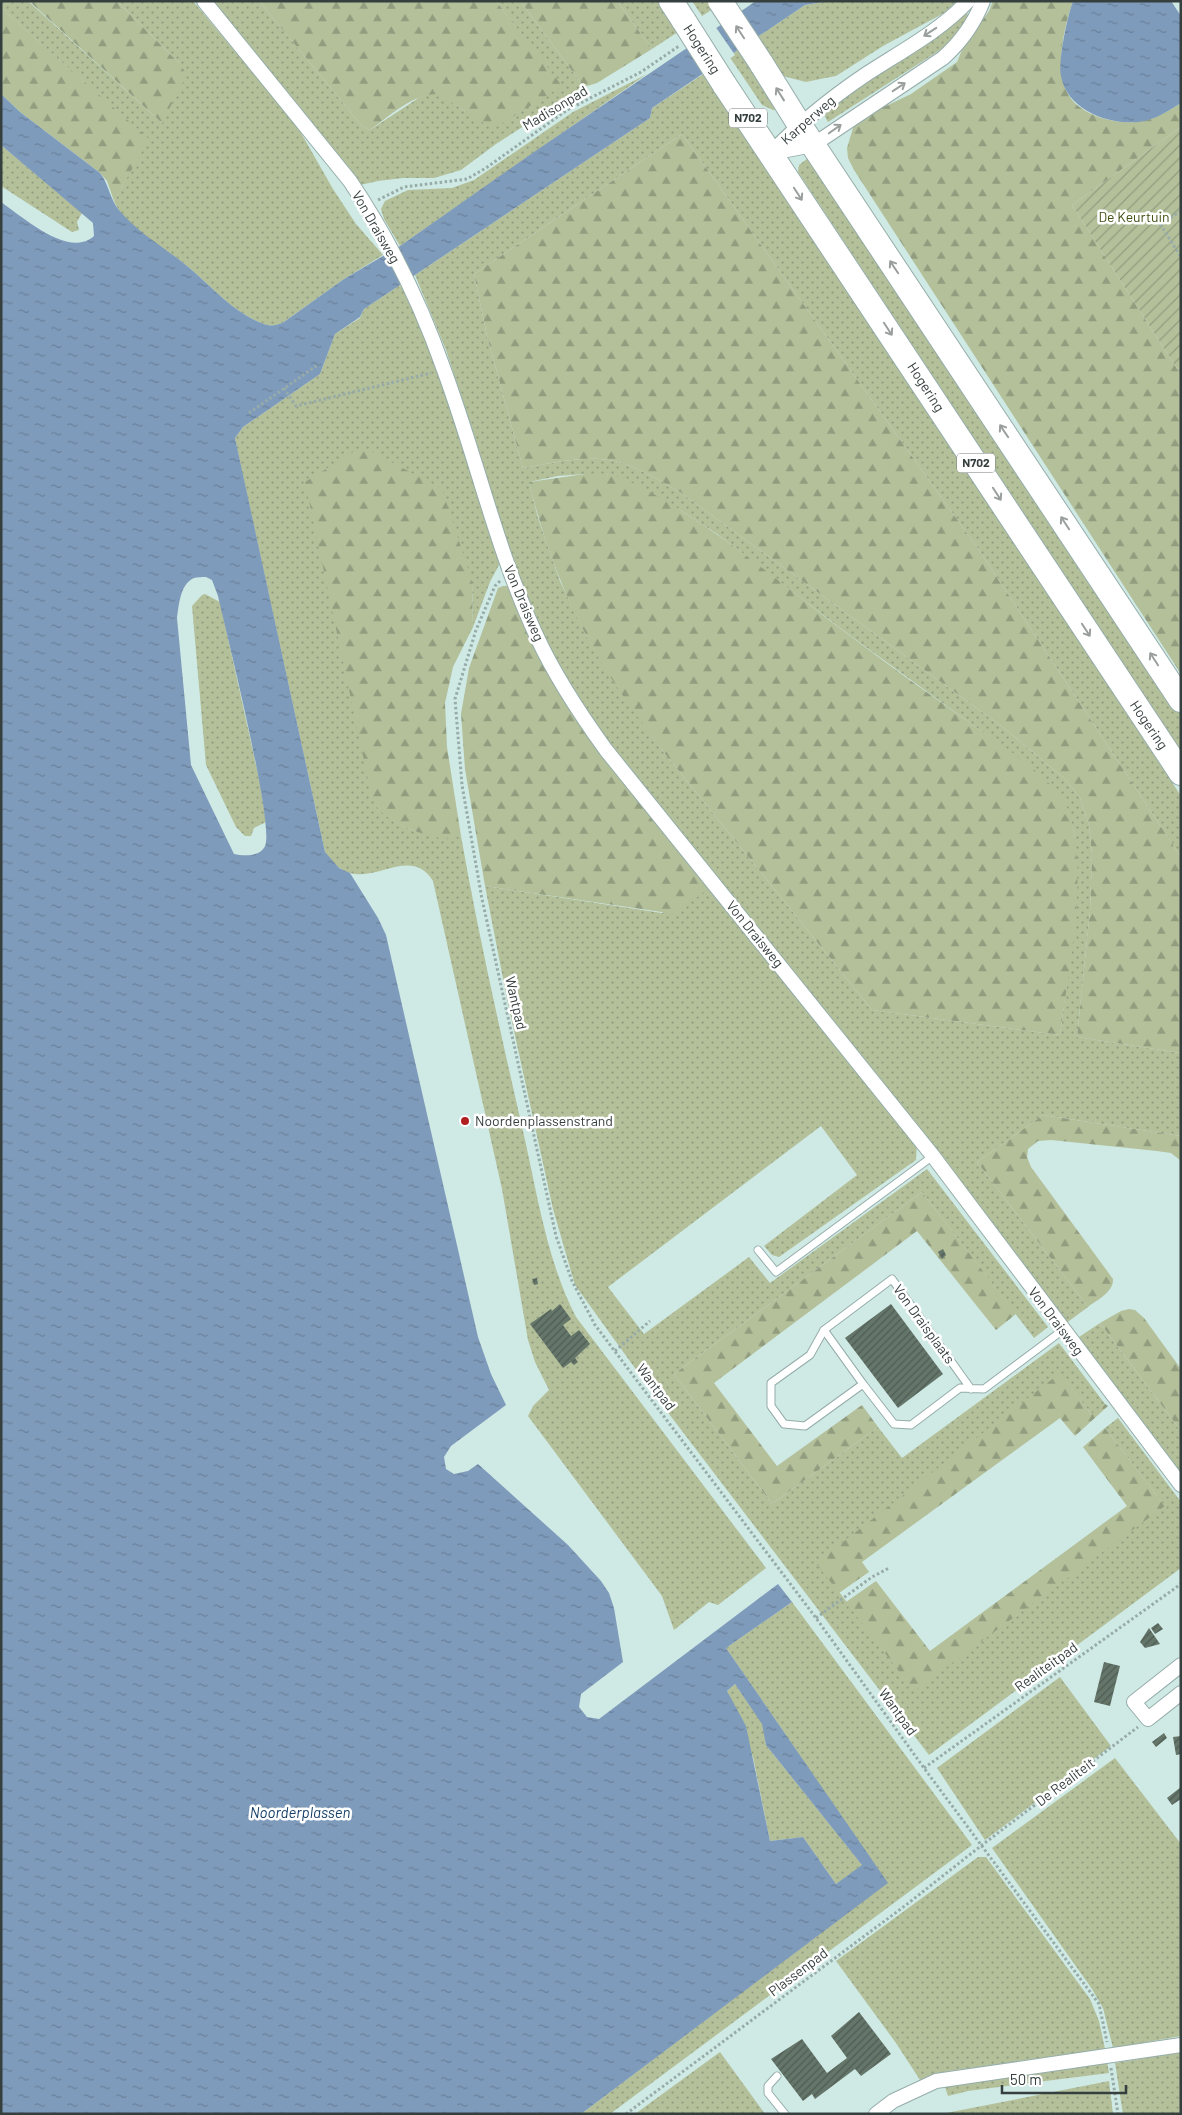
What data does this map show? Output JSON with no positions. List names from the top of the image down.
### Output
{
  "streets": {
    "highway": ["Hogering", "N702"],
    "street": ["Karperweg", "Von Draisweg"],
    "lane": ["Von Draisplaats"],
    "path": [
      "Madisonpad",
      "Wantpad",
      "Realiteitpad",
      "De Realiteit",
      "Plassenpad"
    ]
  },
  "crossings": [
    ["Hogering", "Karperweg"],
    ["Madisonpad", "Von Draisweg"],
    ["N702", "Karperweg"],
    ["Von Draisweg", "Wantpad"],
    ["Wantpad", "Realiteitpad"],
    ["Wantpad", "De Realiteit"],
    ["Wantpad", "Plassenpad"],
    ["De Realiteit", "Plassenpad"]
  ],
  "water": ["Noorderplassen"],
  "parks": ["De Keurtuin"],
  "places": ["Noordenplassenstrand"],
  "scale_bar": "50 m"
}
